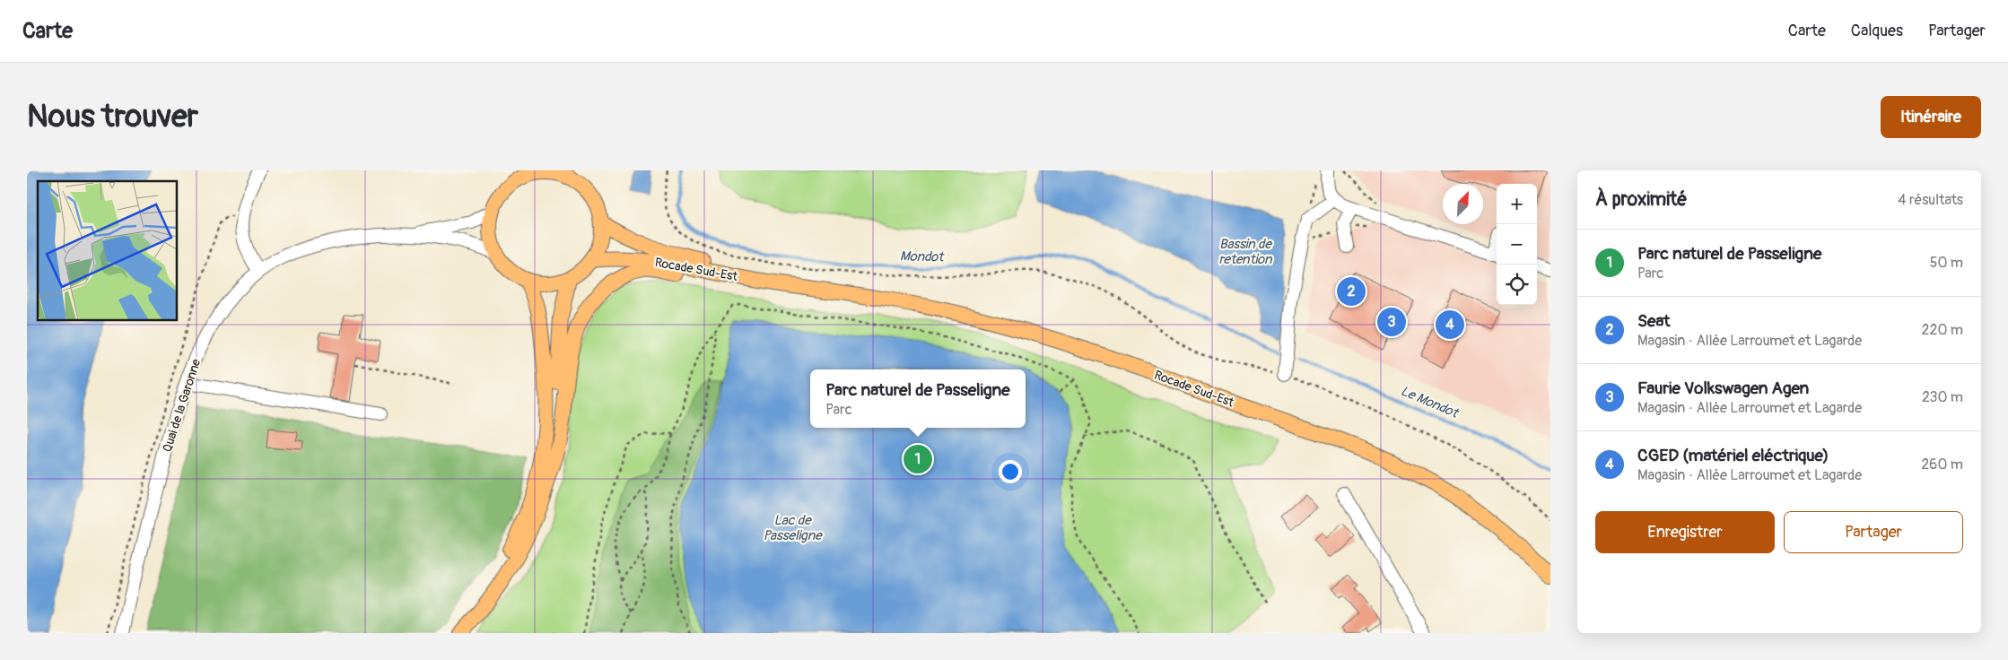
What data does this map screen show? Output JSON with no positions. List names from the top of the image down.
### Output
{
  "streets": {
    "main road": ["Rocade Sud-Est"],
    "street": ["Quai de la Garonne"]
  },
  "crossings": [
    ["Rocade Sud-Est", "Quai de la Garonne"]
  ],
  "water": [
    "Bassin de retention",
    "Mondot",
    "Le Mondot",
    "Lac de Passeligne"
  ],
  "north": "top right",
  "page": {
    "header": "Carte",
    "nav": ["Carte", "Calques", "Partager"],
    "buttons": [
      "Itinéraire",
      ["Enregistrer", "Partager"]
    ],
    "title": "Nous trouver",
    "heading": ["À proximité", "4 résultats"],
    "map_buttons": ["+", "−"],
    "list": [
      {
        "mark": "1",
        "name": "Parc naturel de Passeligne",
        "note": "Parc",
        "value": "50 m"
      },
      {
        "mark": "2",
        "name": "Seat",
        "note": "Magasin · Allée Larroumet et Lagarde",
        "value": "220 m"
      },
      {
        "mark": "3",
        "name": "Faurie Volkswagen Agen",
        "note": "Magasin · Allée Larroumet et Lagarde",
        "value": "230 m"
      },
      {
        "mark": "4",
        "name": "CGED (matériel eléctrique)",
        "note": "Magasin · Allée Larroumet et Lagarde",
        "value": "260 m"
      }
    ],
    "pins": [
      "2",
      "3",
      "4",
      "1"
    ],
    "popup": ["Parc naturel de Passeligne", "Parc"]
  }
}
